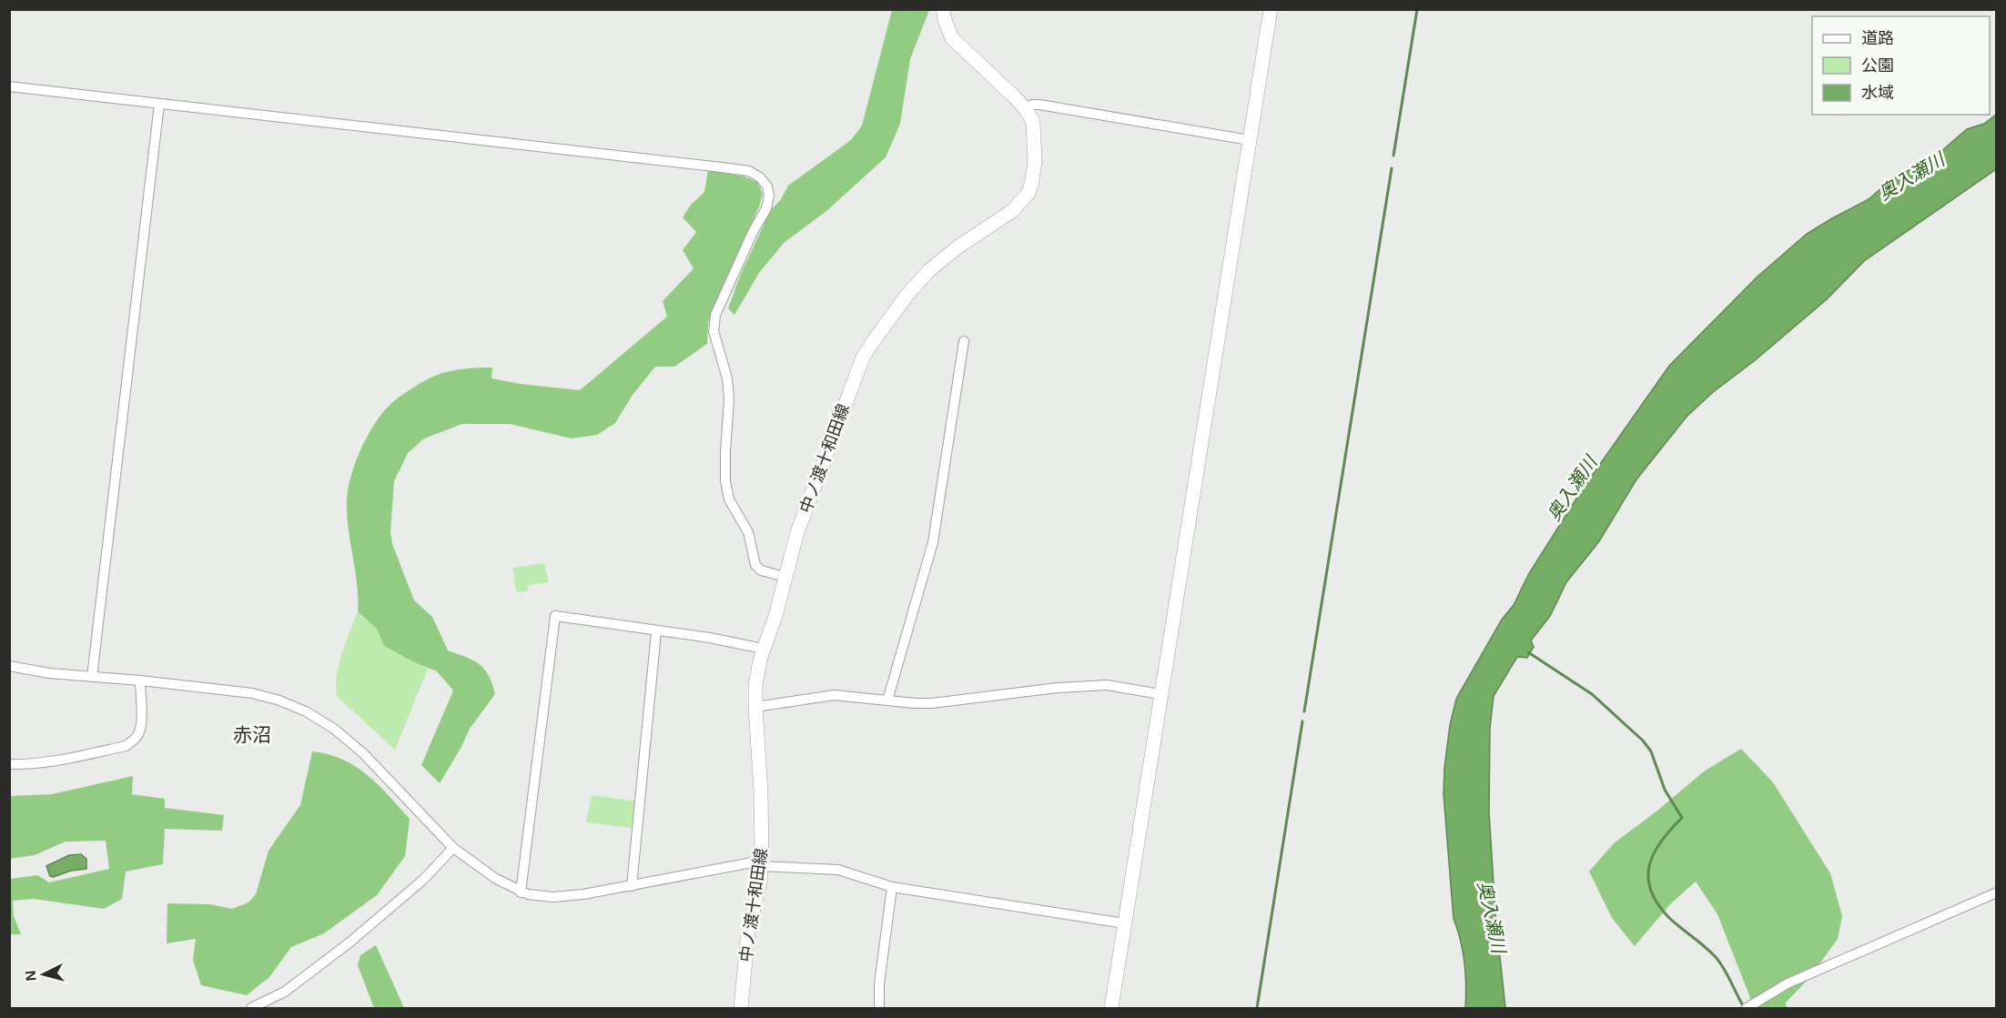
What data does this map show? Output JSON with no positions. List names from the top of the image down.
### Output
{
  "streets": {
    "main road": ["中ノ渡十和田線"]
  },
  "districts": ["赤沼"],
  "water": ["奥入瀬川"],
  "legend": ["道路", "公園", "水域"],
  "north": "left"
}
